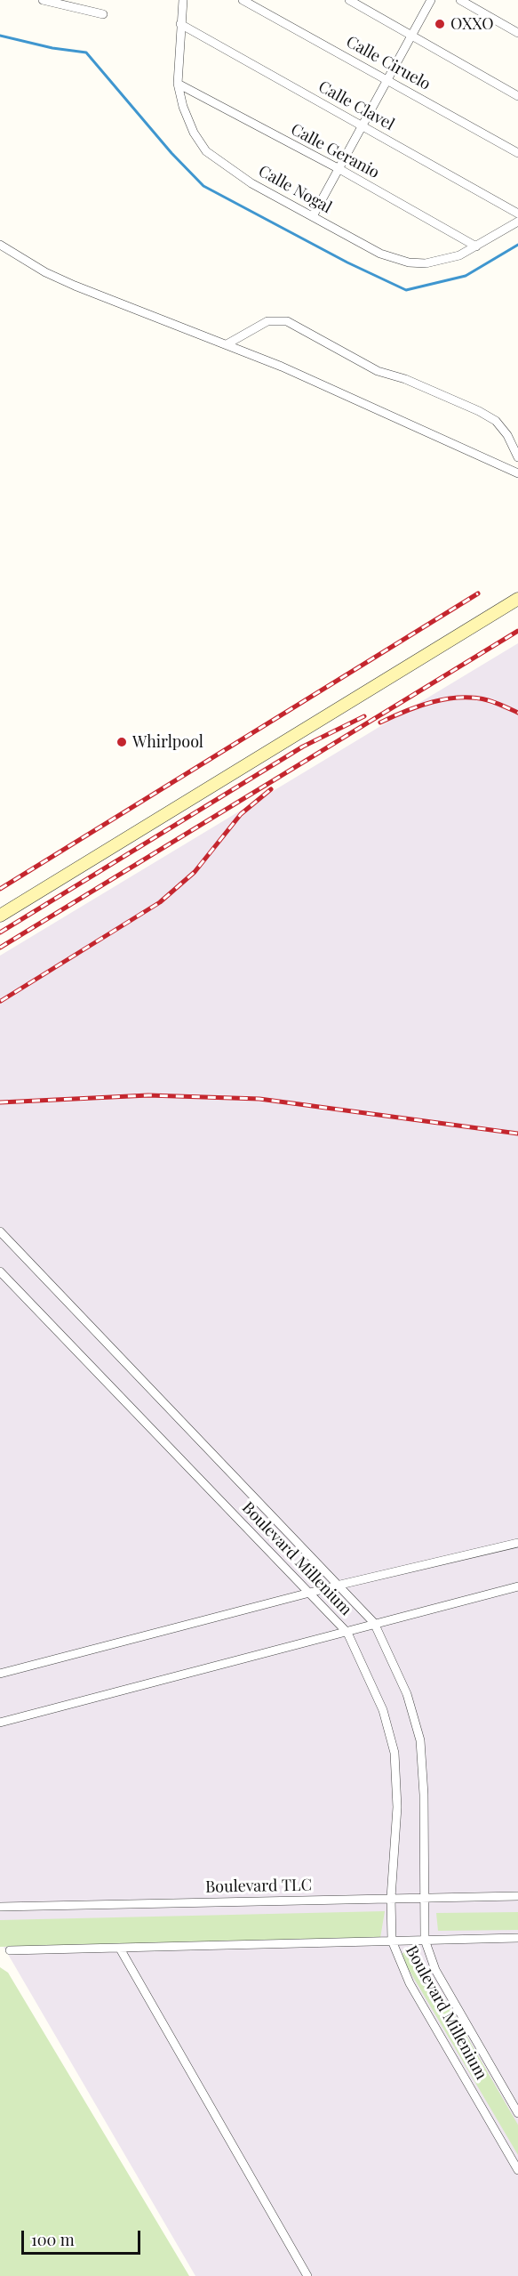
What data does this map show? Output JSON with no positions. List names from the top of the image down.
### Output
{
  "streets": {
    "street": [
      "Calle Ciruelo",
      "Calle Clavel",
      "Calle Geranio",
      "Calle Nogal",
      "Boulevard Millenium",
      "Boulevard TLC"
    ]
  },
  "crossings": [
    ["Calle Clavel", "Calle Nogal"],
    ["Calle Geranio", "Calle Nogal"],
    ["Boulevard Millenium", "Boulevard TLC"]
  ],
  "places": ["OXXO", "Whirlpool"],
  "scale_bar": "100 m"
}
